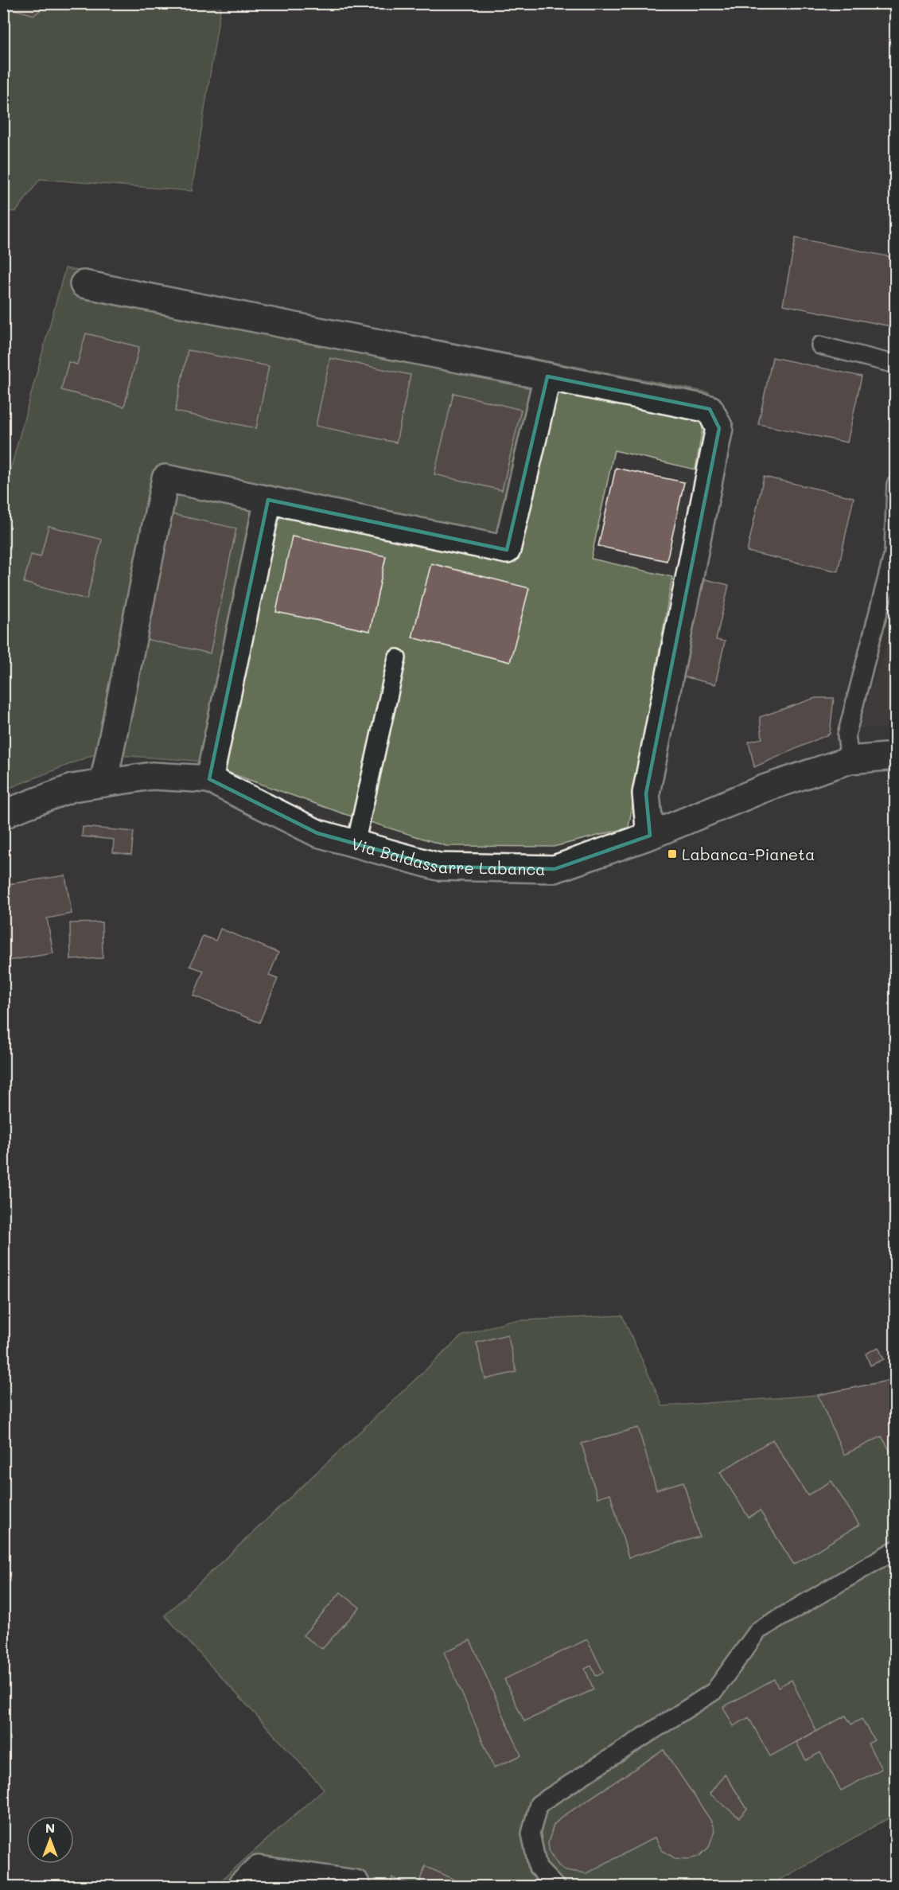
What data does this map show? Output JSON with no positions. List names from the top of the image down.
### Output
{
  "streets": {
    "street": ["Via Baldassarre Labanca"]
  },
  "places": {
    "transit": ["Labanca-Pianeta"]
  },
  "north": "top"
}
